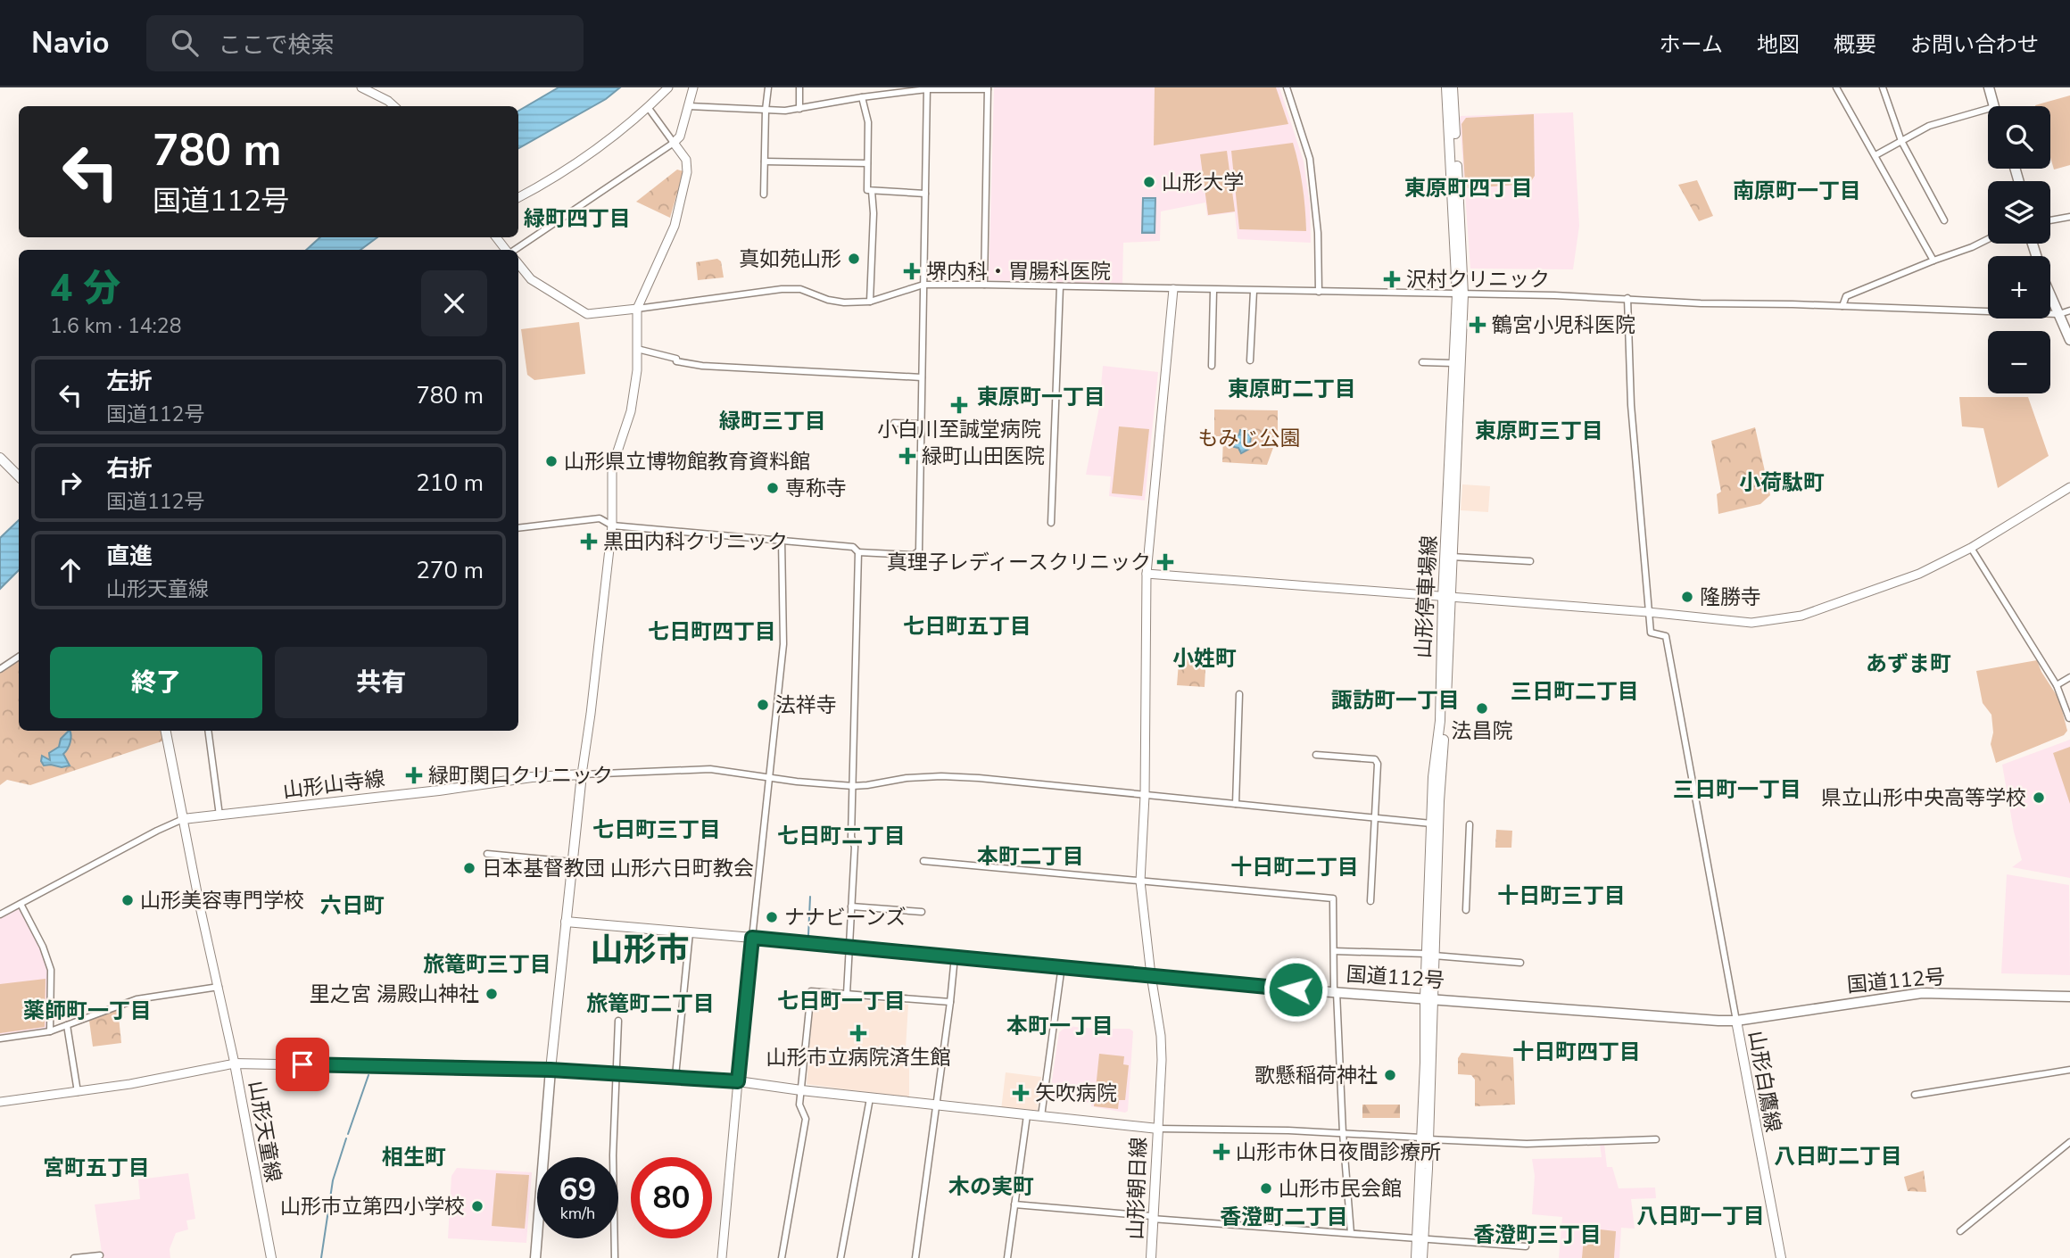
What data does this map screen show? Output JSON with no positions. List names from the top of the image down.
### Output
{
  "streets": {
    "highway": ["国道112号"],
    "main road": [
      "山形停車場線",
      "山形山寺線",
      "山形白鷹線",
      "山形天童線",
      "山形朝日線"
    ]
  },
  "crossings": [
    ["山形停車場線", "国道112号"],
    ["国道112号", "山形白鷹線"]
  ],
  "districts": [
    "東原町四丁目",
    "南原町一丁目",
    "緑町四丁目",
    "東原町二丁目",
    "東原町一丁目",
    "緑町三丁目",
    "東原町三丁目",
    "小荷駄町",
    "七日町五丁目",
    "七日町四丁目",
    "小姓町",
    "あずま町",
    "三日町二丁目",
    "諏訪町一丁目",
    "三日町一丁目",
    "七日町三丁目",
    "七日町二丁目",
    "本町二丁目",
    "十日町二丁目",
    "十日町三丁目",
    "六日町",
    "山形市",
    "旅篭町三丁目",
    "七日町一丁目",
    "旅篭町二丁目",
    "薬師町一丁目",
    "本町一丁目",
    "十日町四丁目",
    "八日町二丁目",
    "相生町",
    "宮町五丁目",
    "木の実町",
    "八日町一丁目",
    "香澄町二丁目",
    "香澄町三丁目"
  ],
  "parks": ["もみじ公園"],
  "places": {
    "other": [
      "山形大学",
      "真如苑山形",
      "山形県立博物館教育資料館",
      "専称寺",
      "隆勝寺",
      "法祥寺",
      "法昌院",
      "県立山形中央高等学校",
      "日本基督教団 山形六日町教会",
      "山形美容専門学校",
      "ナナビーンズ",
      "里之宮 湯殿山神社",
      "歌懸稲荷神社",
      "山形市民会館",
      "山形市立第四小学校"
    ],
    "health": [
      "堺内科・胃腸科医院",
      "沢村クリニック",
      "鶴宮小児科医院",
      "小白川至誠堂病院",
      "緑町山田医院",
      "黒田内科クリニック",
      "真理子レディースクリニック",
      "緑町関口クリニック",
      "山形市立病院済生館",
      "矢吹病院",
      "山形市休日夜間診療所"
    ]
  },
  "page": {
    "header": "Navio",
    "search": "ここで検索",
    "nav": [
      "ホーム",
      "地図",
      "概要",
      "お問い合わせ"
    ],
    "map_buttons": ["+", "−"],
    "turn": ["780 m", "国道112号"],
    "heading": ["4 分", "1.6 km · 14:28"],
    "list": [
      {
        "name": "左折",
        "note": "国道112号",
        "value": "780 m"
      },
      {
        "name": "右折",
        "note": "国道112号",
        "value": "210 m"
      },
      {
        "name": "直進",
        "note": "山形天童線",
        "value": "270 m"
      }
    ],
    "buttons": ["終了", "共有"],
    "speed": "69 km/h",
    "limit": "80"
  }
}
